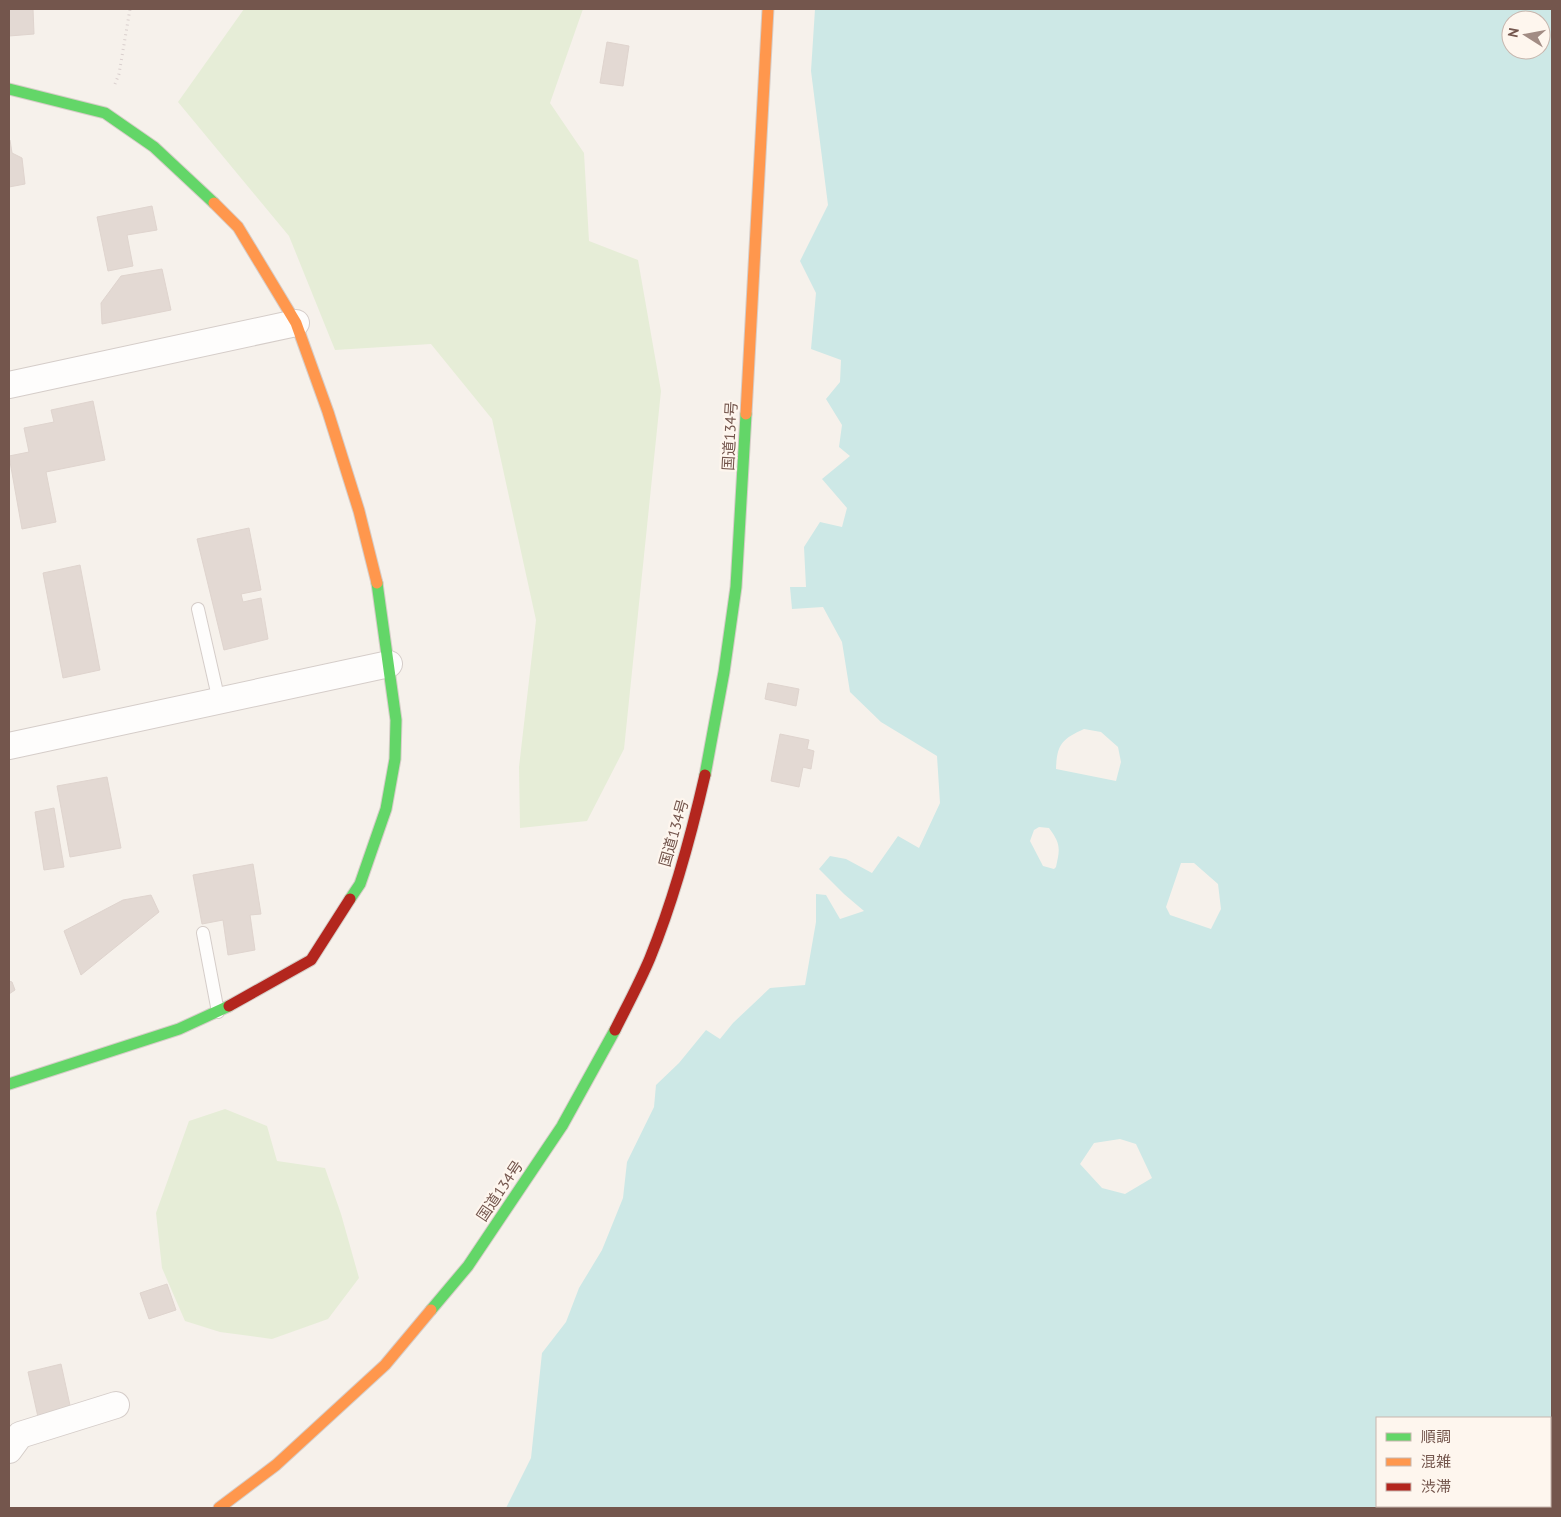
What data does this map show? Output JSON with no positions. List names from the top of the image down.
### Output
{
  "streets": {
    "main road": ["国道134号"]
  },
  "legend": ["順調", "混雑", "渋滞"],
  "north": "left"
}
